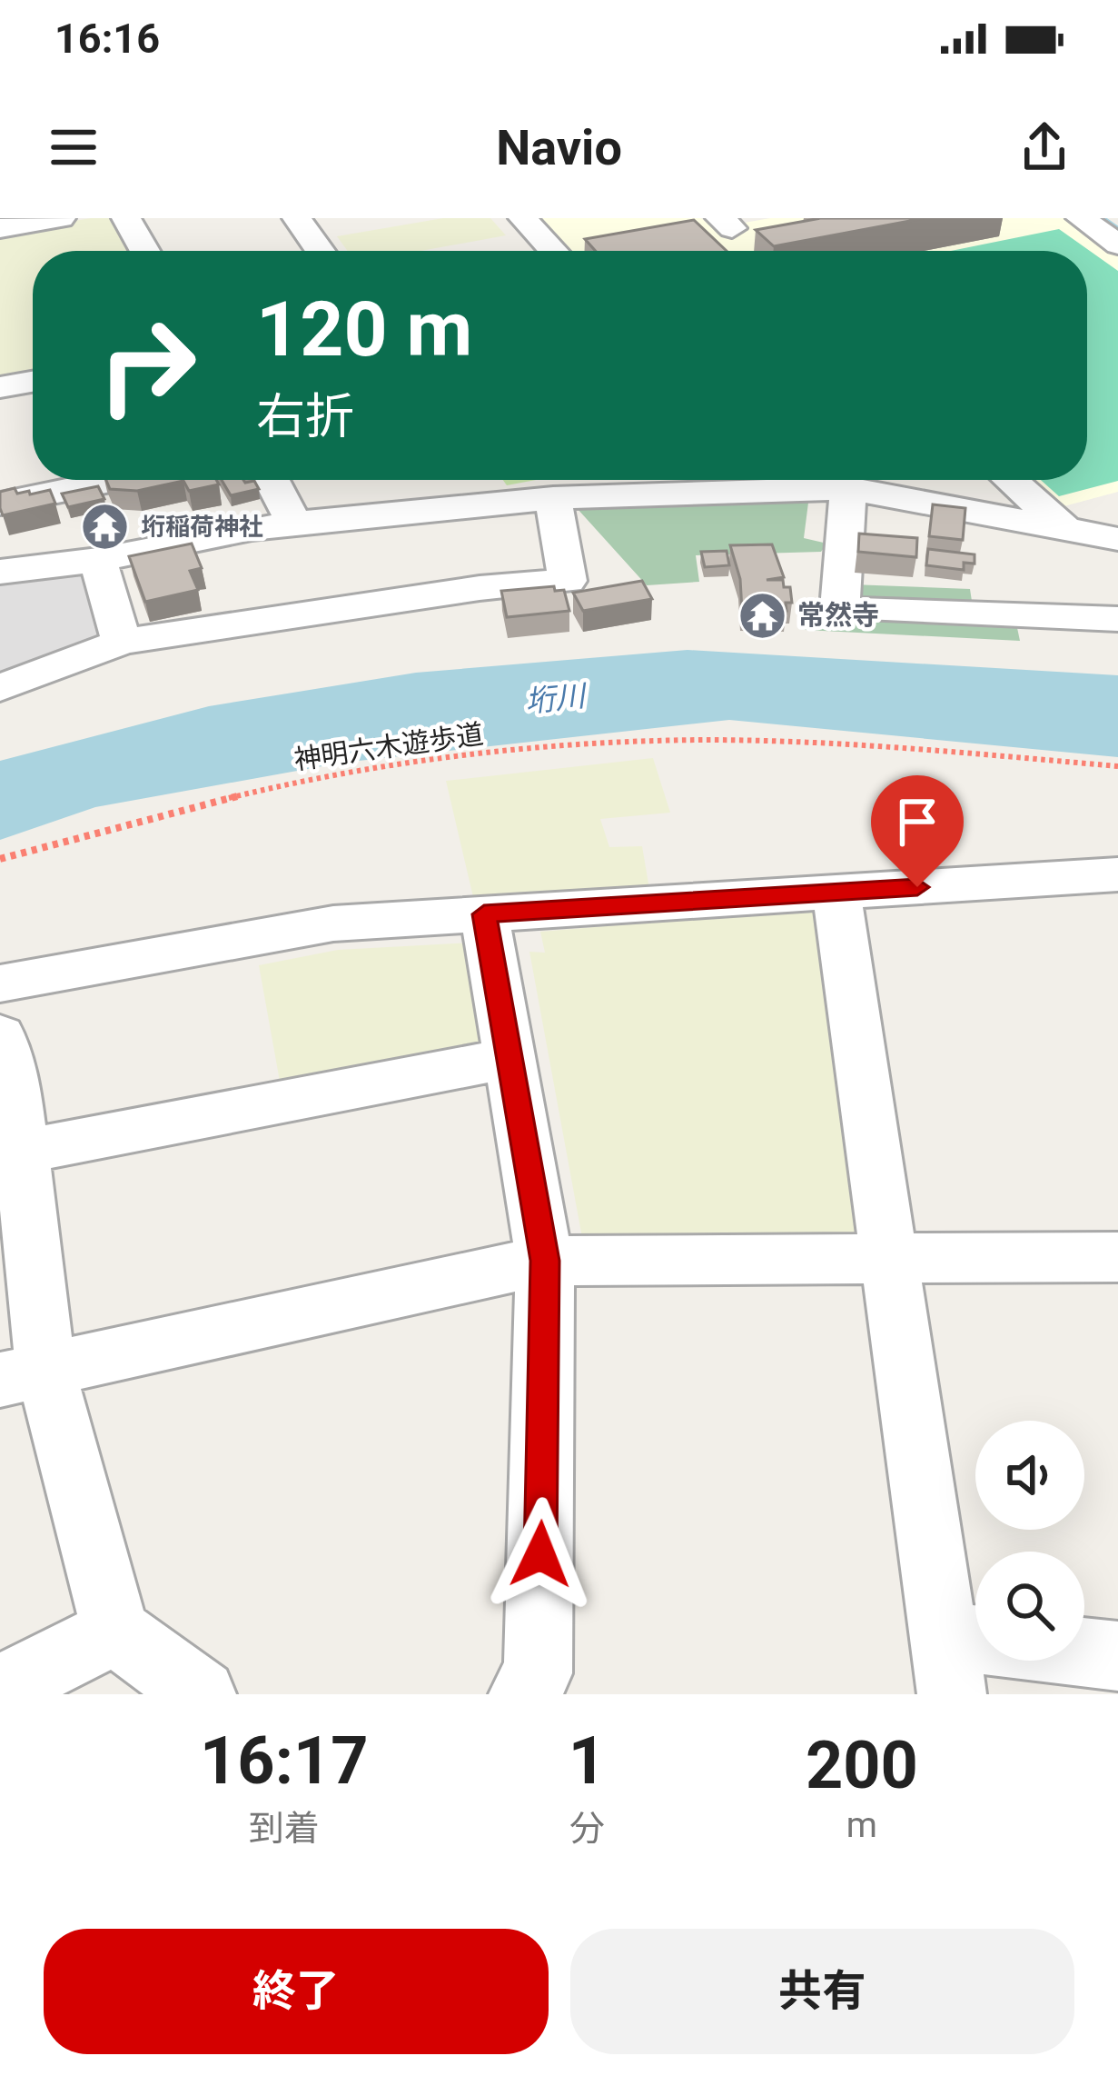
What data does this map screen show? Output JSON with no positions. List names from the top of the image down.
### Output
{
  "streets": {
    "path": ["神明六木遊歩道"]
  },
  "water": ["垳川"],
  "places": {
    "temple": ["垳稲荷神社", "常然寺"]
  },
  "page": {
    "status": "16:16",
    "header": "Navio",
    "turn": ["120 m", "右折"],
    "eta": [
      "16:17",
      "到着",
      "1",
      "分",
      "200",
      "m"
    ],
    "buttons": ["終了", "共有"]
  }
}
